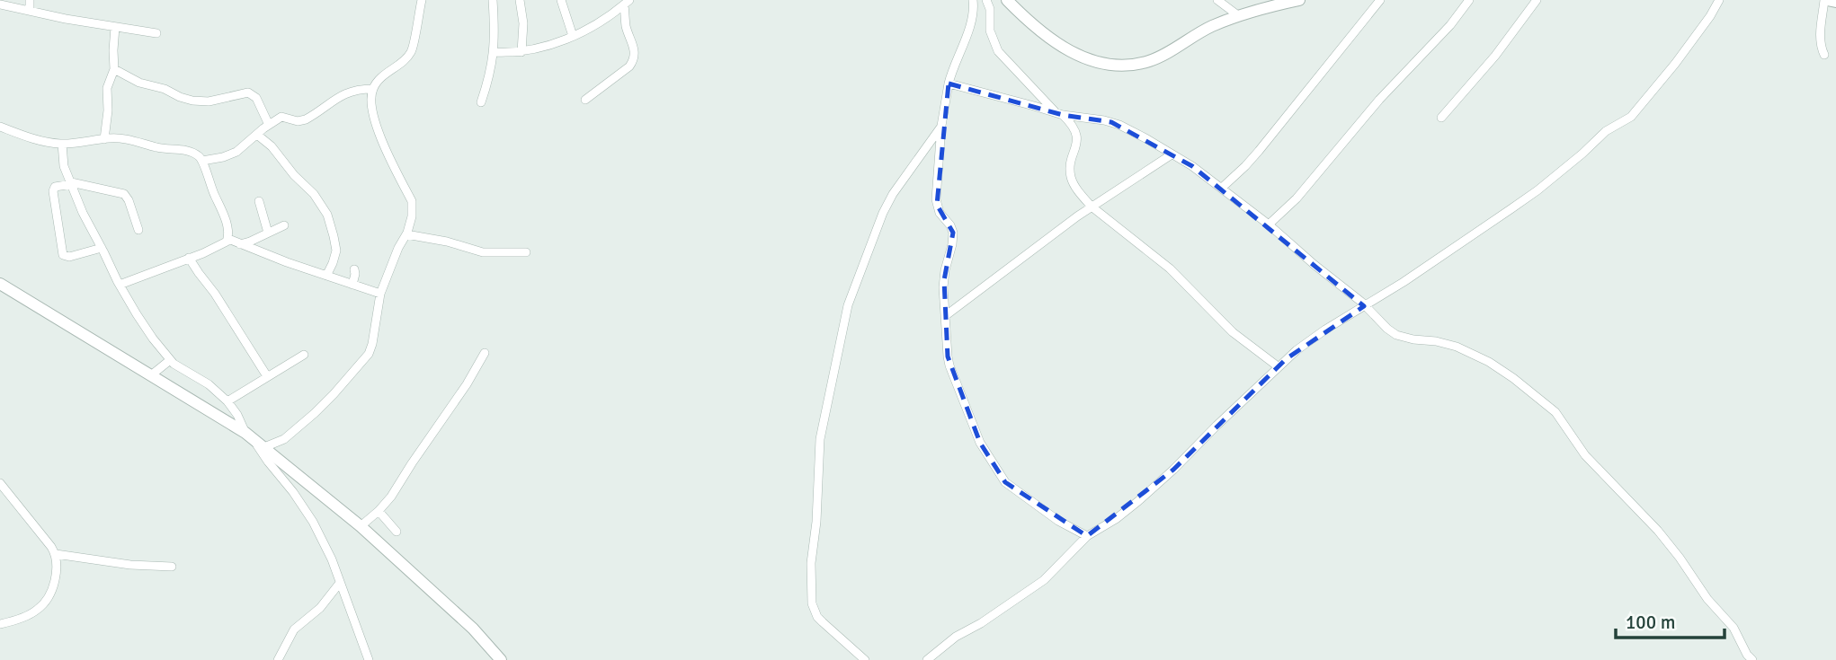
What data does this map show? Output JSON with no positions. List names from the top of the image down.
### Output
{
  "scale_bar": "100 m"
}
